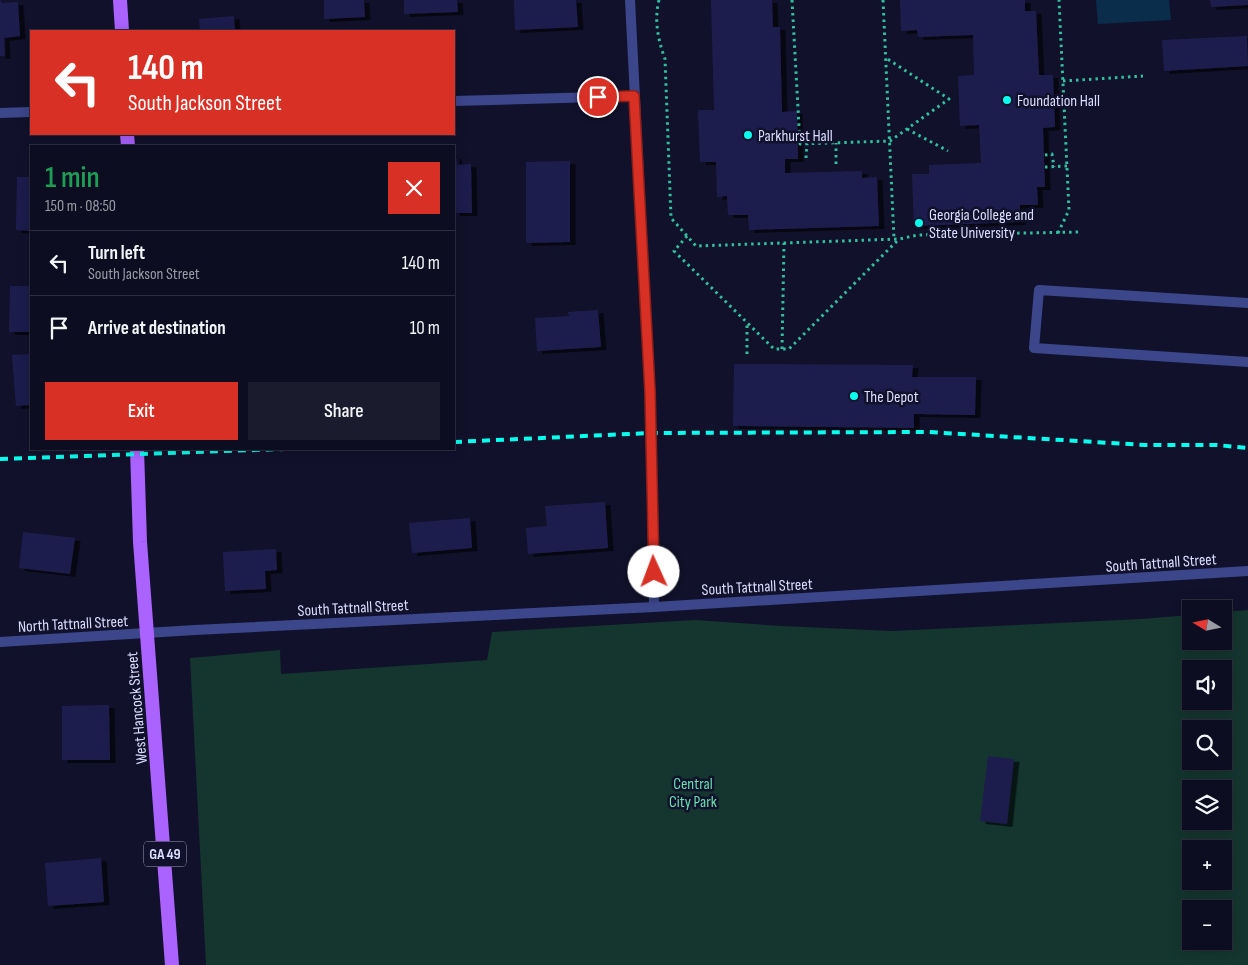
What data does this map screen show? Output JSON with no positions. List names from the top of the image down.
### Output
{
  "streets": {
    "main road": ["West Hancock Street", "GA 49"],
    "street": ["South Tattnall Street", "North Tattnall Street"]
  },
  "crossings": [
    ["South Tattnall Street", "North Tattnall Street"],
    ["South Tattnall Street", "West Hancock Street"],
    ["North Tattnall Street", "West Hancock Street"]
  ],
  "parks": ["Central City Park"],
  "places": [
    "Foundation Hall",
    "Parkhurst Hall",
    "Georgia College and State University",
    "The Depot"
  ],
  "north": "left",
  "page": {
    "turn": ["140 m", "South Jackson Street"],
    "heading": ["1 min", "150 m · 08:50"],
    "list": [
      {
        "name": "Turn left",
        "note": "South Jackson Street",
        "value": "140 m"
      },
      {
        "name": "Arrive at destination",
        "value": "10 m"
      }
    ],
    "buttons": ["Exit", "Share"],
    "map_buttons": ["+", "−"]
  }
}
